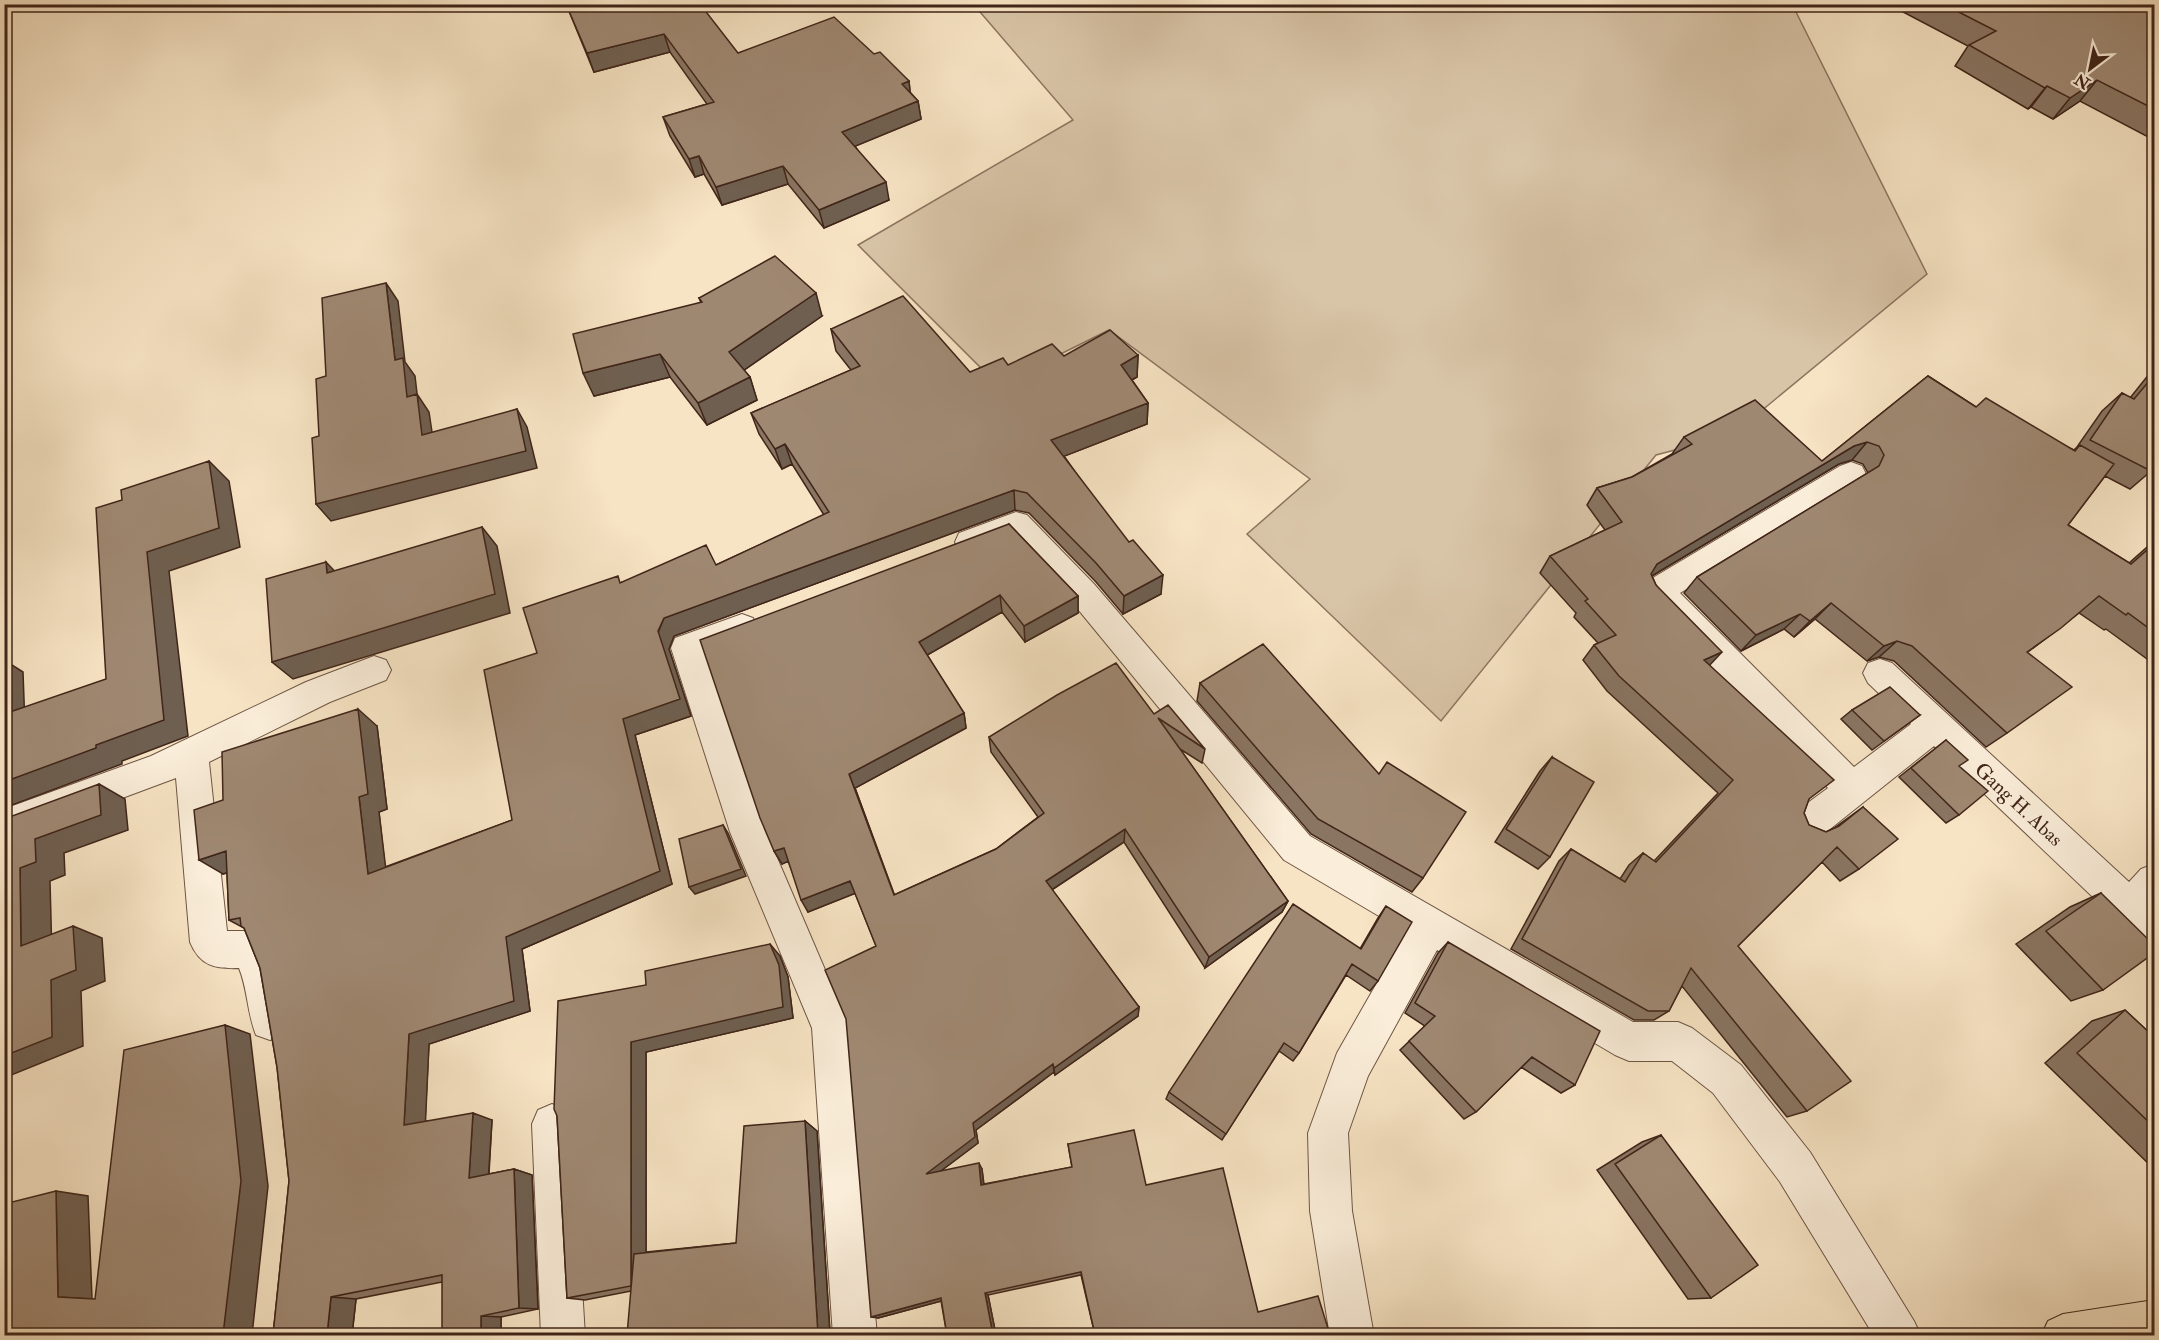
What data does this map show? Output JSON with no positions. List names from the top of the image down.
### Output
{
  "streets": {
    "street": ["Gang H. Abas"]
  },
  "north": "bottom left"
}
